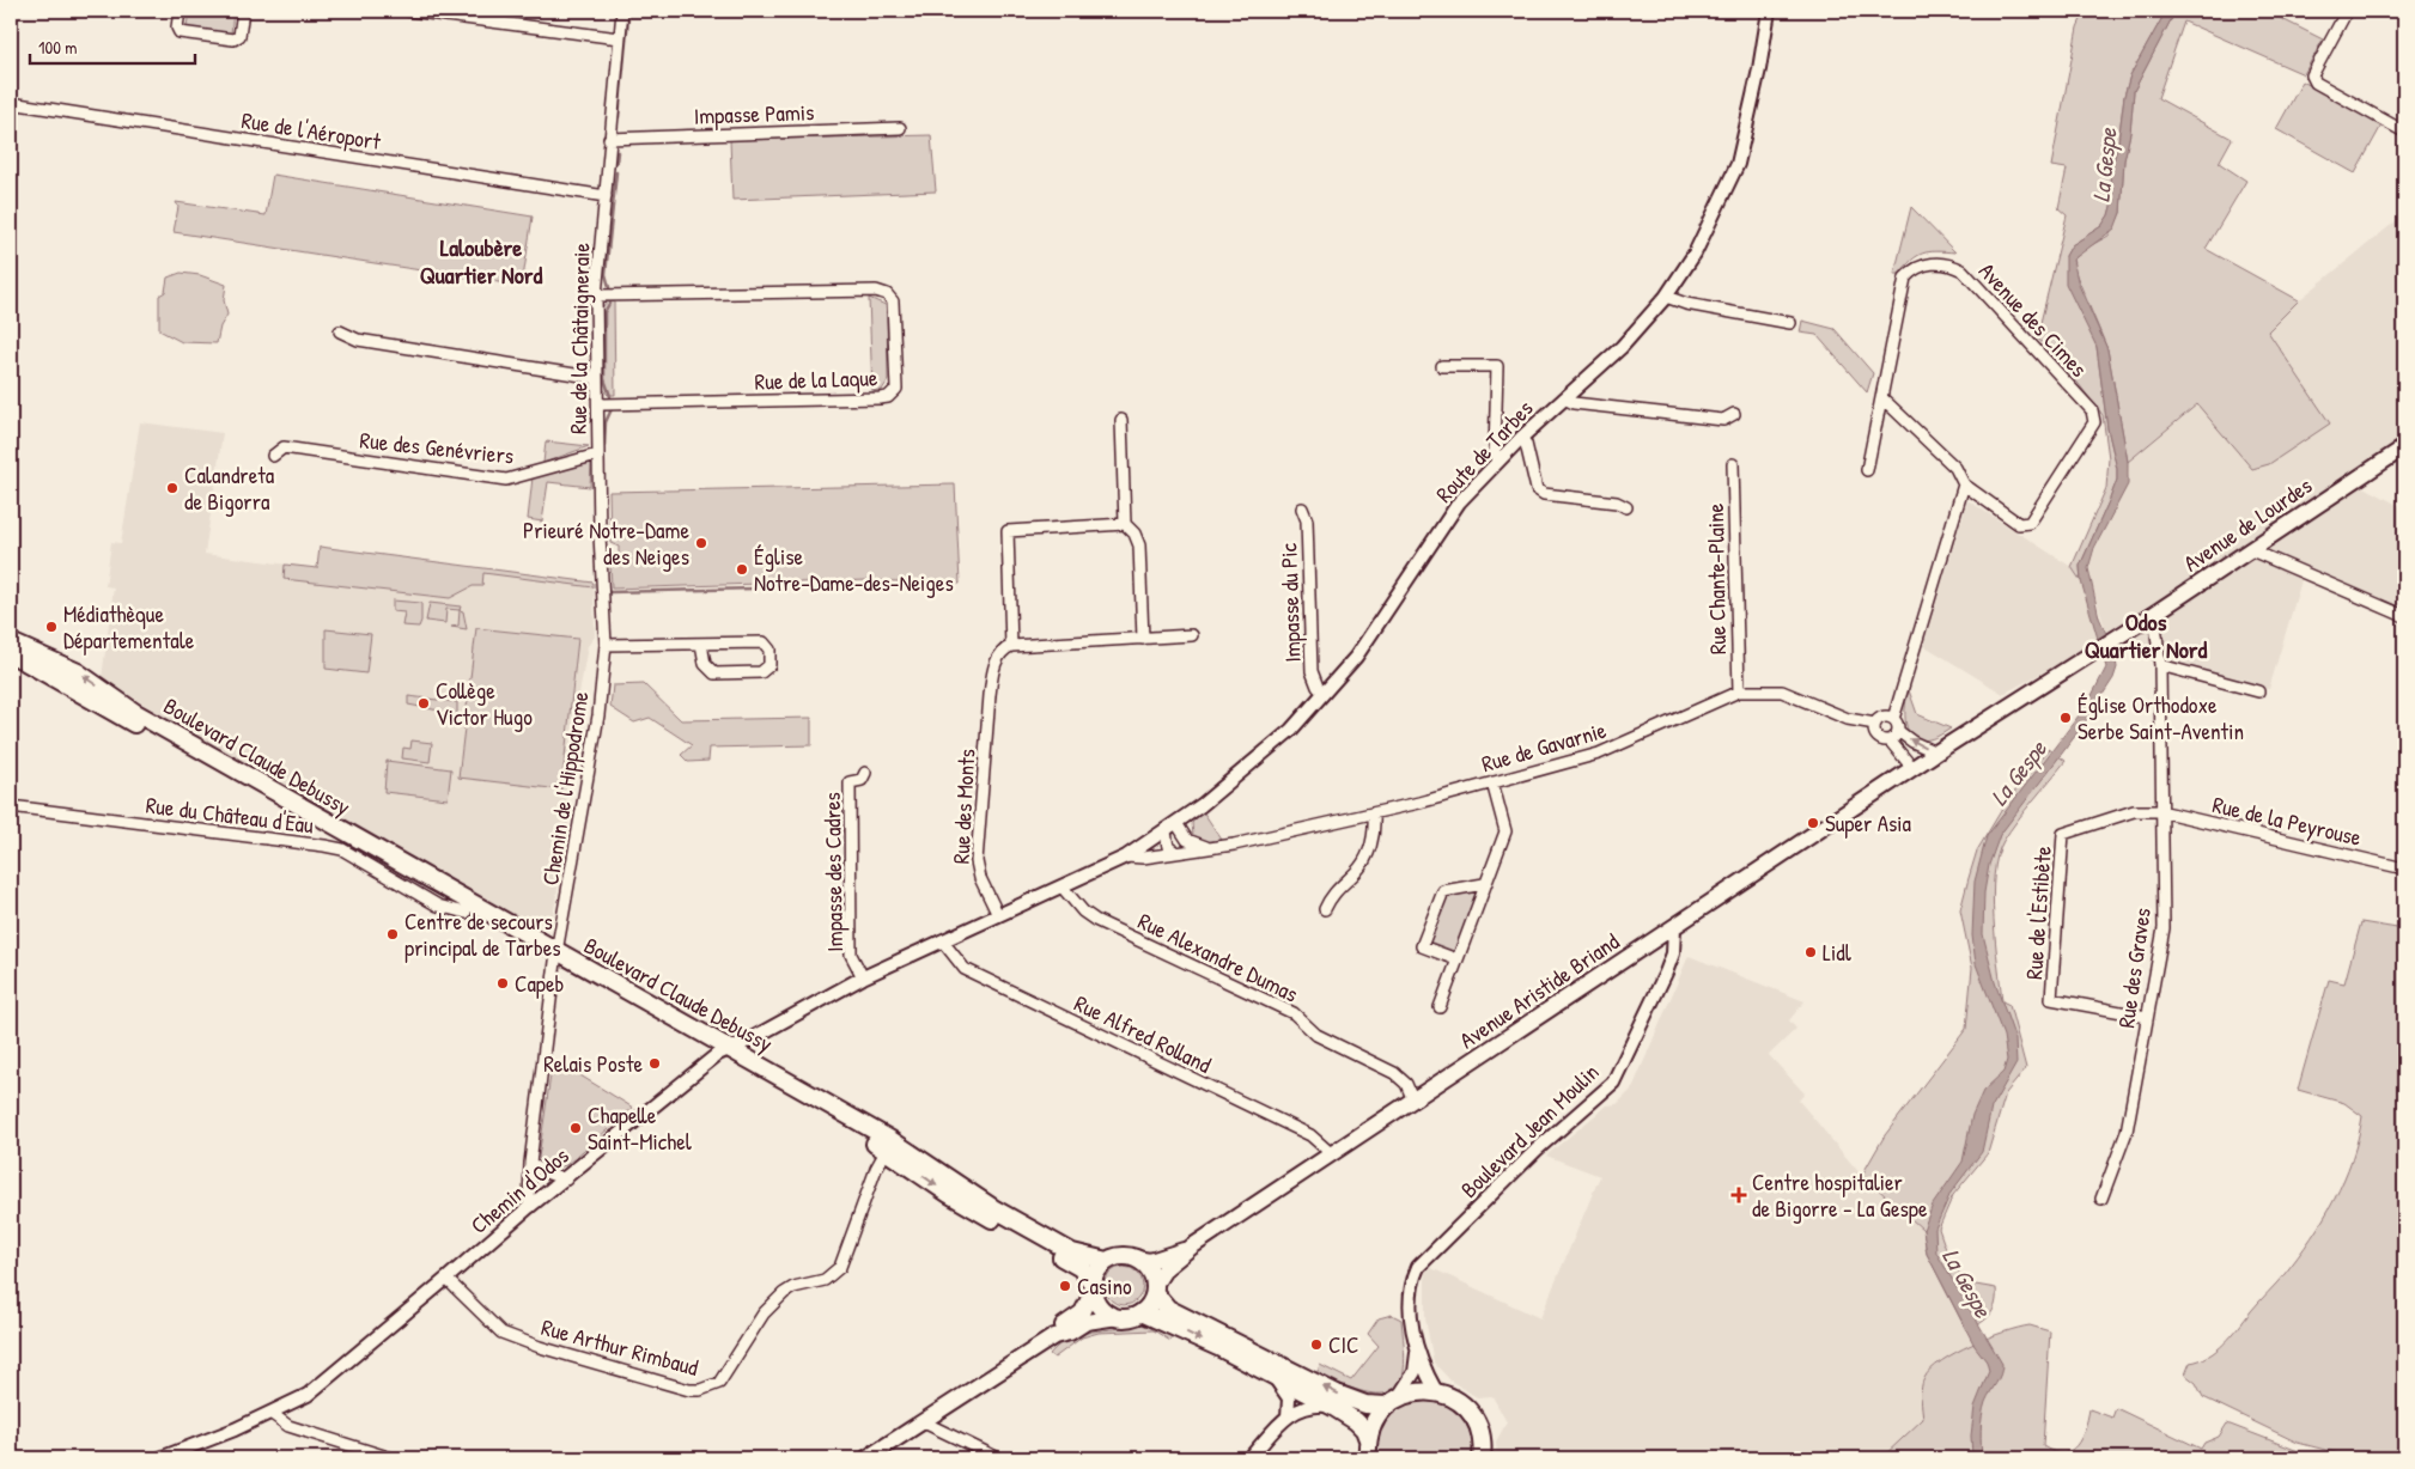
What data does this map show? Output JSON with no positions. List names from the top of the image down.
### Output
{
  "streets": {
    "main road": ["Avenue de Lourdes", "Boulevard Claude Debussy", "Avenue Aristide Briand"],
    "street": [
      "Impasse Pamis",
      "Rue de l'Aéroport",
      "Avenue des Cimes",
      "Rue de la Châtaigneraie",
      "Rue de la Laque",
      "Rue des Genévriers",
      "Route de Tarbes",
      "Rue Chante-Plaine",
      "Impasse du Pic",
      "Rue de Gavarnie",
      "Chemin de l'Hippodrome",
      "Rue des Monts",
      "Rue du Château d'Eau",
      "Rue de la Peyrouse",
      "Impasse des Cadres",
      "Rue de l'Estibète",
      "Rue Alexandre Dumas",
      "Rue des Graves",
      "Rue Alfred Rolland",
      "Boulevard Jean Moulin",
      "Chemin d'Odos",
      "Rue Arthur Rimbaud"
    ]
  },
  "crossings": [
    ["Impasse Pamis", "Rue de la Châtaigneraie"],
    ["Rue de l'Aéroport", "Rue de la Châtaigneraie"],
    ["Rue de la Châtaigneraie", "Rue de la Laque"],
    ["Rue de la Châtaigneraie", "Rue des Genévriers"],
    ["Rue de la Châtaigneraie", "Chemin de l'Hippodrome"],
    ["Route de Tarbes", "Impasse du Pic"],
    ["Route de Tarbes", "Rue de Gavarnie"],
    ["Route de Tarbes", "Rue Alexandre Dumas"],
    ["Route de Tarbes", "Chemin d'Odos"],
    ["Avenue de Lourdes", "Rue des Graves"],
    ["Avenue de Lourdes", "Avenue Aristide Briand"],
    ["Rue Chante-Plaine", "Rue de Gavarnie"],
    ["Boulevard Claude Debussy", "Chemin de l'Hippodrome"],
    ["Boulevard Claude Debussy", "Rue du Château d'Eau"],
    ["Boulevard Claude Debussy", "Avenue Aristide Briand"],
    ["Boulevard Claude Debussy", "Chemin d'Odos"],
    ["Boulevard Claude Debussy", "Rue Arthur Rimbaud"],
    ["Chemin de l'Hippodrome", "Chemin d'Odos"],
    ["Rue des Monts", "Chemin d'Odos"],
    ["Rue de la Peyrouse", "Rue de l'Estibète"],
    ["Rue de la Peyrouse", "Rue des Graves"],
    ["Impasse des Cadres", "Chemin d'Odos"],
    ["Rue de l'Estibète", "Rue des Graves"],
    ["Rue Alexandre Dumas", "Avenue Aristide Briand"],
    ["Rue Alexandre Dumas", "Chemin d'Odos"],
    ["Avenue Aristide Briand", "Rue Alfred Rolland"],
    ["Avenue Aristide Briand", "Boulevard Jean Moulin"],
    ["Rue Alfred Rolland", "Chemin d'Odos"],
    ["Chemin d'Odos", "Rue Arthur Rimbaud"]
  ],
  "districts": ["Laloubère Quartier Nord", "Odos Quartier Nord"],
  "water": ["La Gespe"],
  "places": {
    "other": [
      "Calandreta de Bigorra",
      "Prieuré Notre-Dame des Neiges",
      "Église Notre-Dame-des-Neiges",
      "Médiathèque Départementale",
      "Collège Victor Hugo",
      "Église Orthodoxe Serbe Saint-Aventin",
      "Super Asia",
      "Centre de secours principal de Tarbes",
      "Lidl",
      "Capeb",
      "Relais Poste",
      "Chapelle Saint-Michel",
      "Casino",
      "CIC"
    ],
    "health": ["Centre hospitalier de Bigorre - La Gespe"]
  },
  "scale_bar": "100 m"
}
